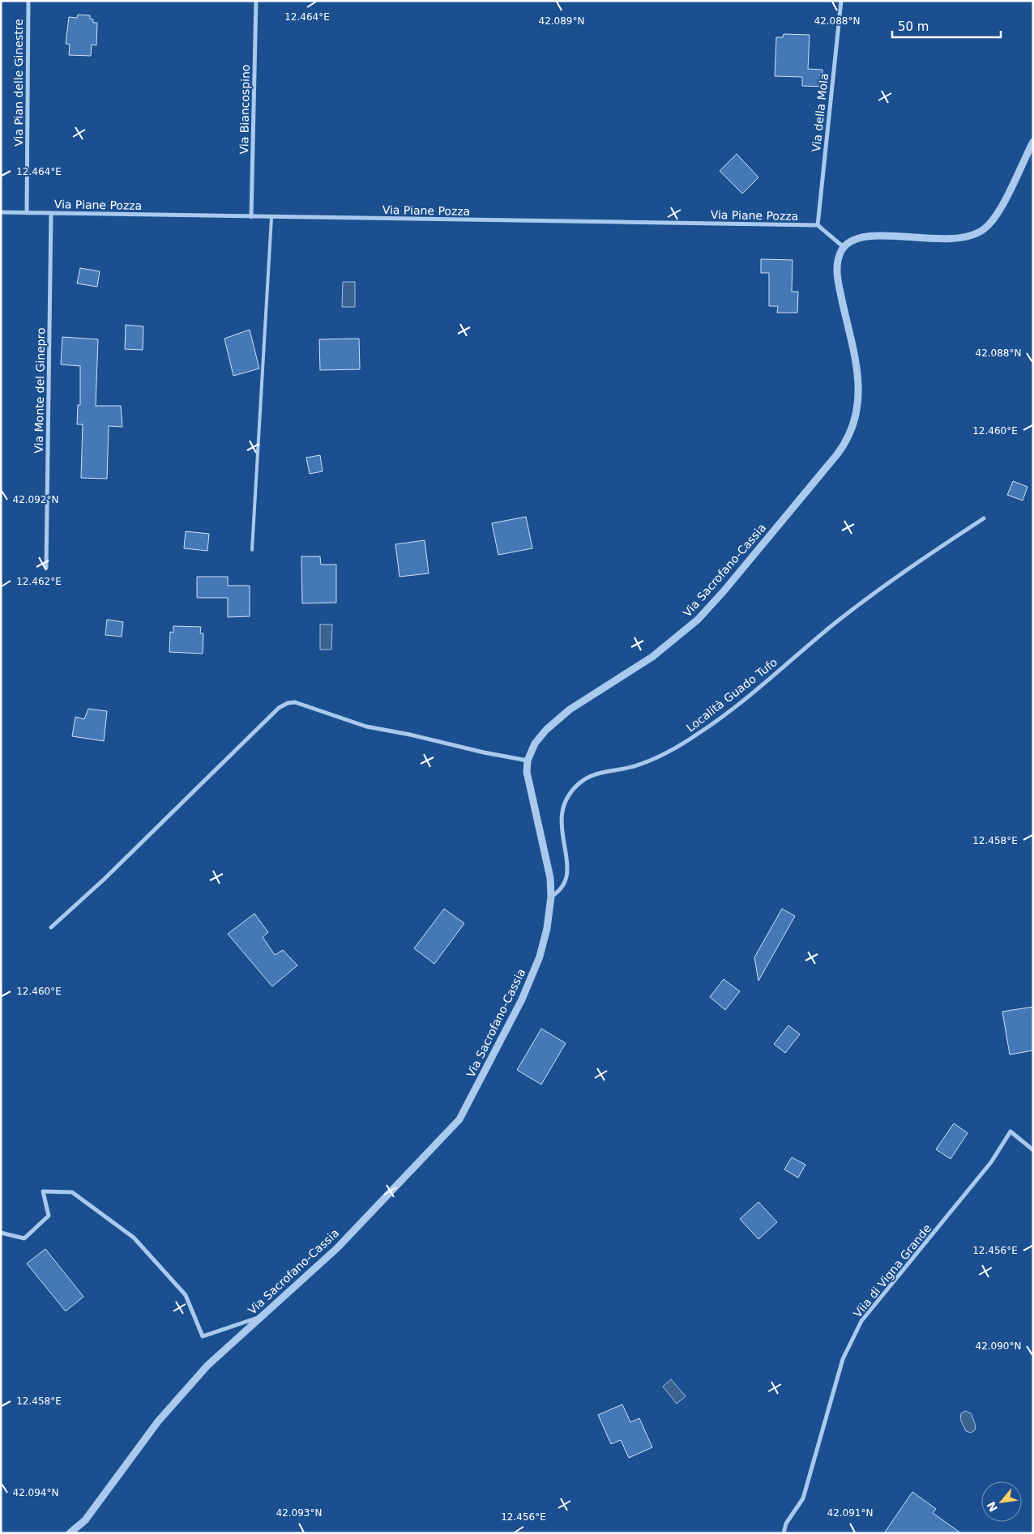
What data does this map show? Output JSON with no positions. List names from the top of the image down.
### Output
{
  "streets": {
    "street": [
      "Via Pian delle Ginestre",
      "Via Biancospino",
      "Via della Mola",
      "Via Piane Pozza",
      "Via Monte del Ginepro",
      "Via Sacrofano-Cassia",
      "Località Guado Tufo",
      "Viia di Vigna Grande"
    ]
  },
  "crossings": [
    ["Via Pian delle Ginestre", "Via Piane Pozza"],
    ["Via Biancospino", "Via Piane Pozza"],
    ["Via della Mola", "Via Piane Pozza"],
    ["Via Piane Pozza", "Via Monte del Ginepro"],
    ["Via Sacrofano-Cassia", "Località Guado Tufo"]
  ],
  "scale_bar": "50 m",
  "north": "bottom left",
  "coordinates": [
    "12.464°E",
    "42.089°N",
    "42.088°N",
    "12.460°E",
    "42.092°N",
    "12.462°E",
    "12.458°E",
    "12.456°E",
    "42.090°N",
    "42.094°N",
    "42.093°N",
    "42.091°N"
  ]
}
